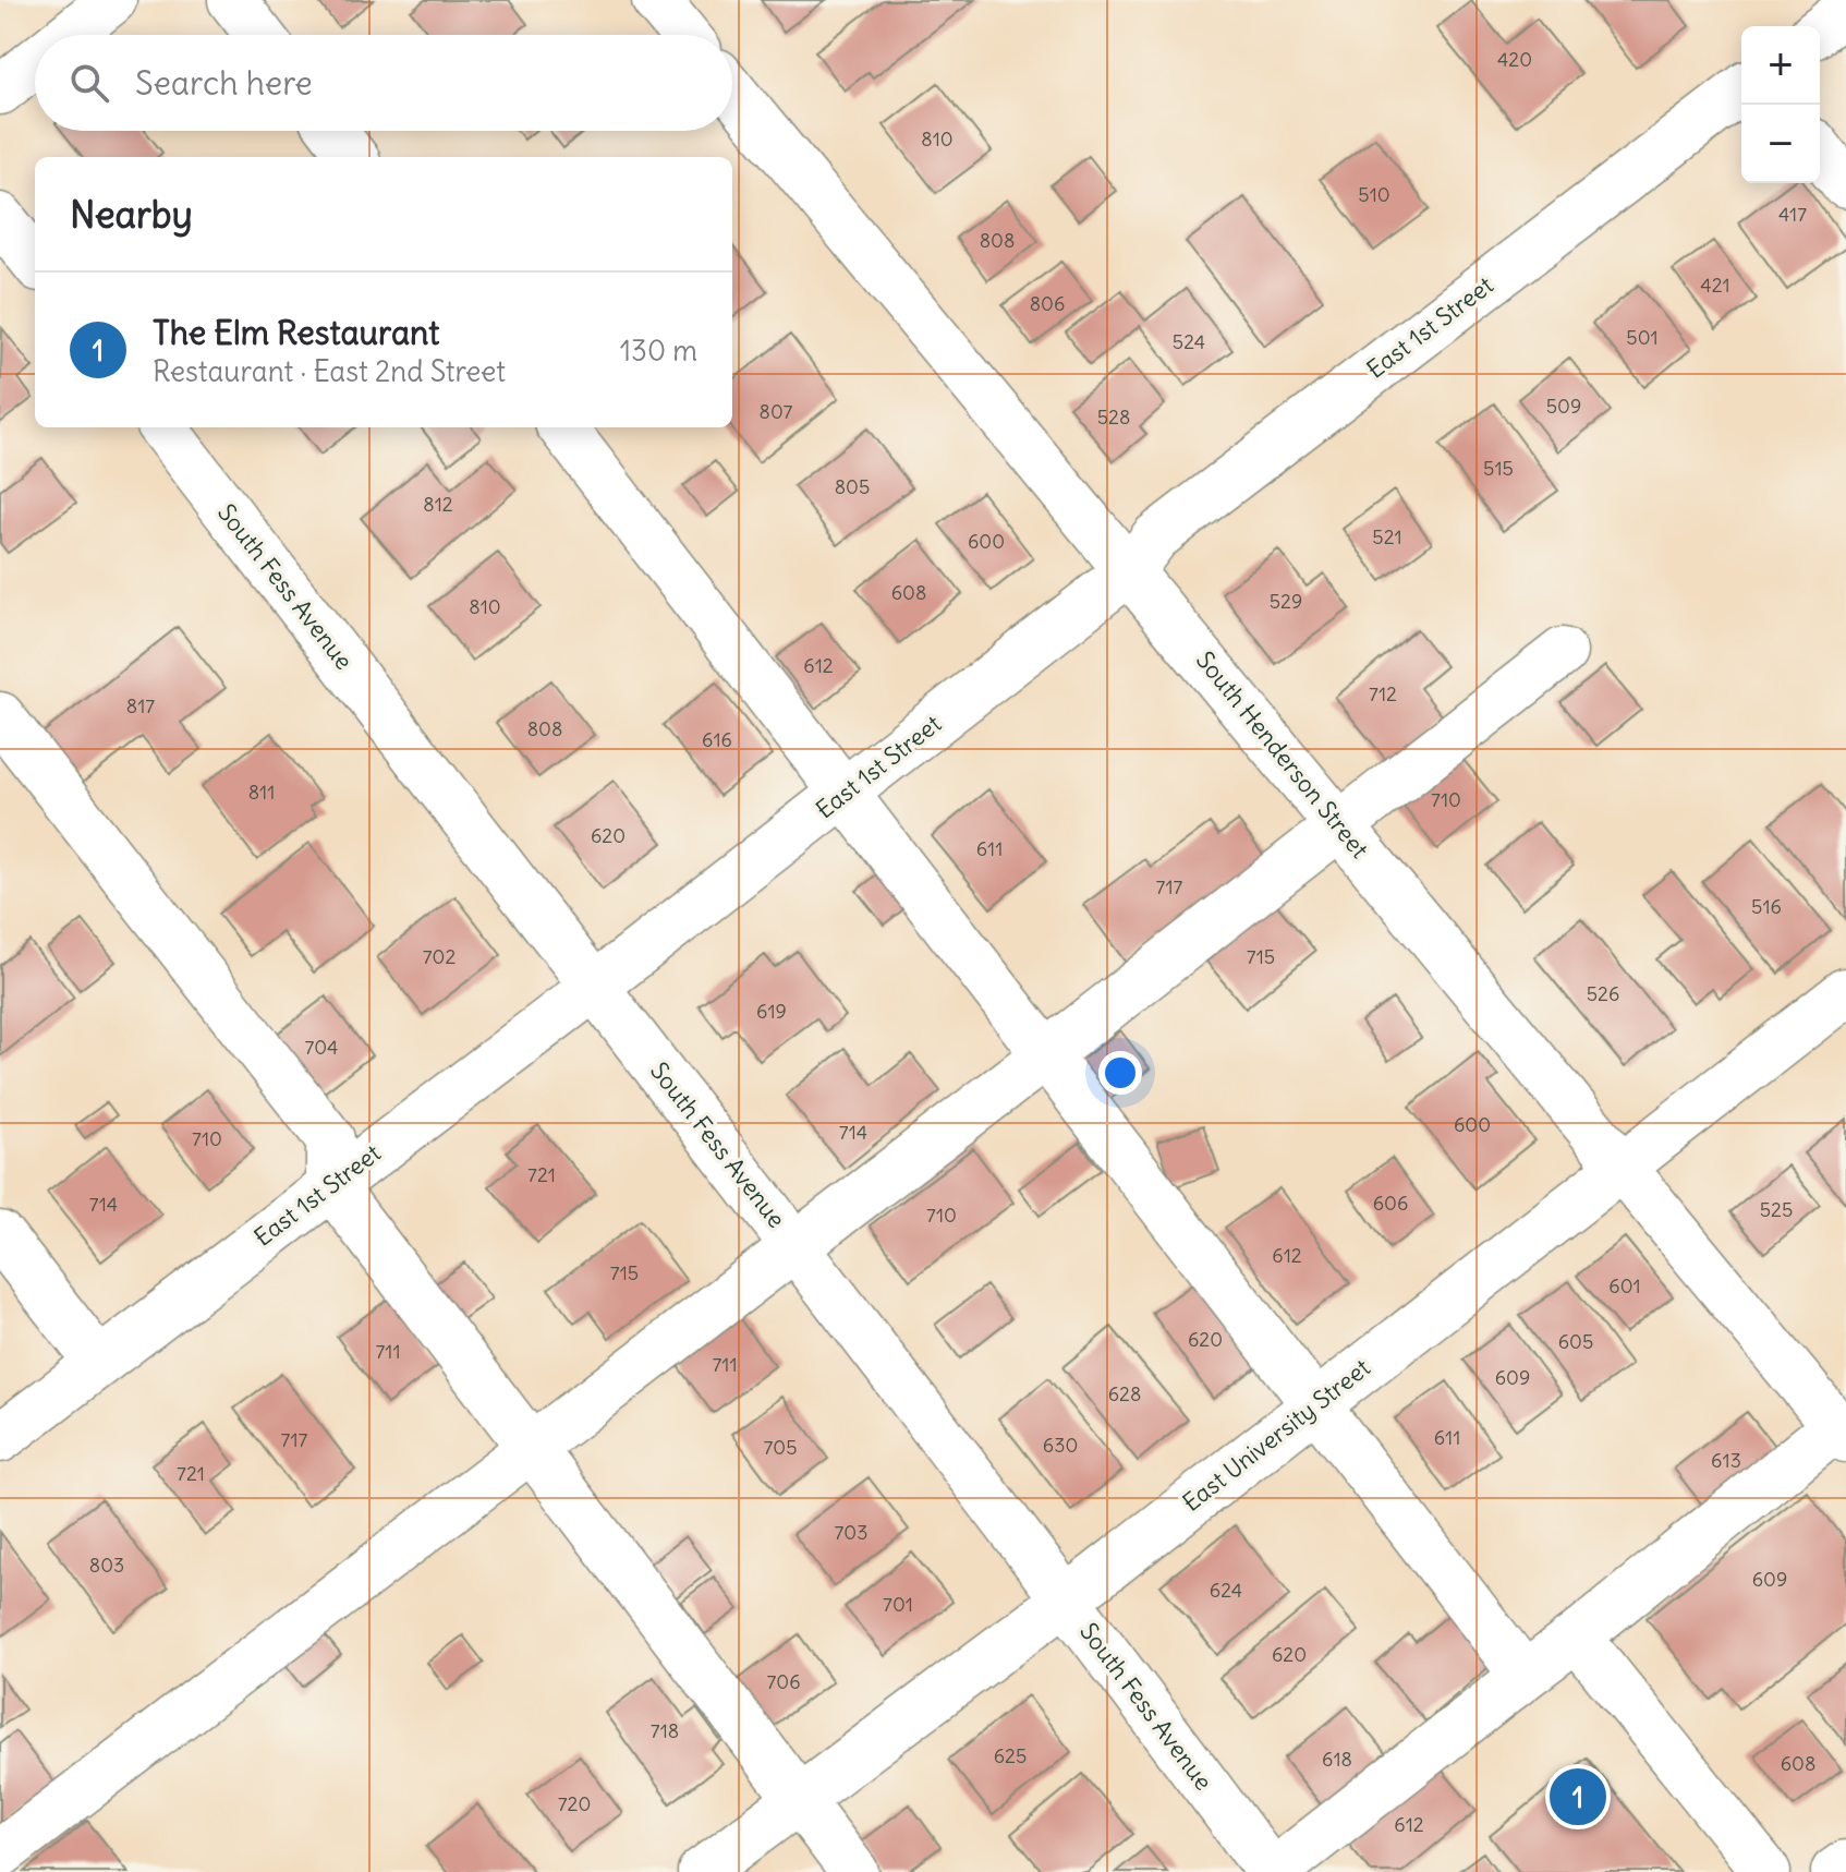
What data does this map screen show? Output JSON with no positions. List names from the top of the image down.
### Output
{
  "streets": {
    "street": [
      "East 1st Street",
      "South Fess Avenue",
      "South Henderson Street",
      "East University Street"
    ]
  },
  "crossings": [
    ["East 1st Street", "South Fess Avenue"],
    ["East 1st Street", "South Henderson Street"],
    ["South Fess Avenue", "East University Street"],
    ["South Henderson Street", "East University Street"]
  ],
  "house_numbers": [
    "420",
    "810",
    "510",
    "417",
    "808",
    "421",
    "806",
    "501",
    "524",
    "509",
    "807",
    "528",
    "515",
    "805",
    "812",
    "521",
    "600",
    "608",
    "529",
    "810",
    "612",
    "712",
    "817",
    "808",
    "616",
    "811",
    "710",
    "620",
    "611",
    "717",
    "516",
    "702",
    "715",
    "526",
    "619",
    "704",
    "600",
    "714",
    "710",
    "721",
    "606",
    "714",
    "525",
    "710",
    "612",
    "715",
    "601",
    "620",
    "605",
    "711",
    "711",
    "609",
    "628",
    "611",
    "717",
    "630",
    "705",
    "613",
    "721",
    "703",
    "803",
    "609",
    "624",
    "701",
    "620",
    "706",
    "718",
    "625",
    "618",
    "608",
    "720",
    "612"
  ],
  "page": {
    "map_buttons": ["+", "−"],
    "search": "Search here",
    "heading": "Nearby",
    "list": [
      {
        "mark": "1",
        "name": "The Elm Restaurant",
        "note": "Restaurant · East 2nd Street",
        "value": "130 m"
      }
    ],
    "pins": "1"
  }
}
